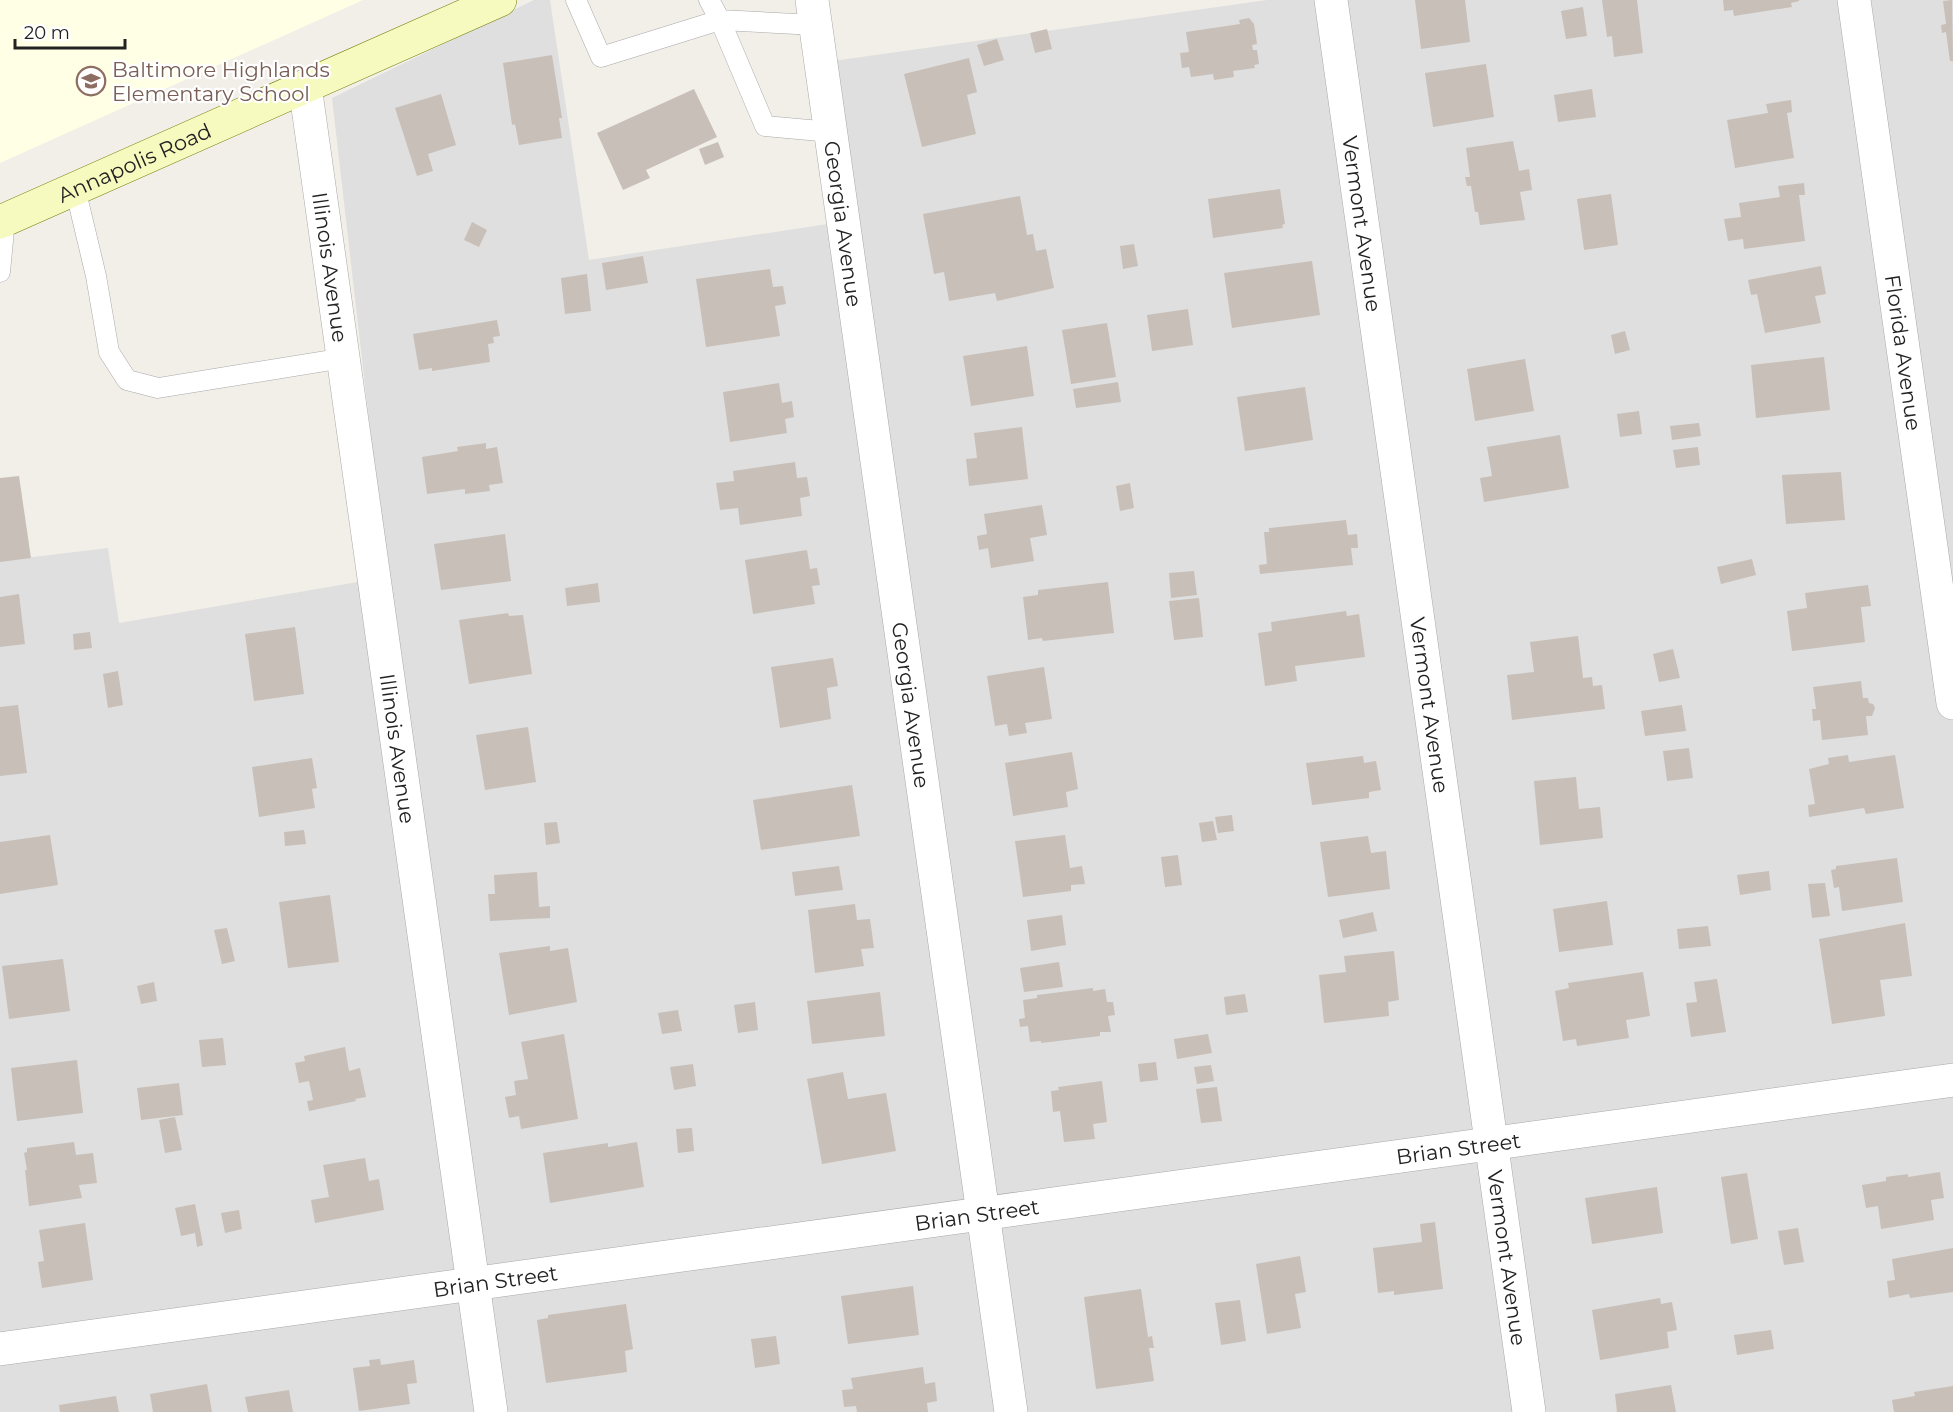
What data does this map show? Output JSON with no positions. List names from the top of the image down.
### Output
{
  "streets": {
    "main road": ["Annapolis Road"],
    "street": [
      "Georgia Avenue",
      "Vermont Avenue",
      "Illinois Avenue",
      "Florida Avenue",
      "Brian Street"
    ]
  },
  "crossings": [
    ["Annapolis Road", "Illinois Avenue"],
    ["Georgia Avenue", "Brian Street"],
    ["Vermont Avenue", "Brian Street"],
    ["Illinois Avenue", "Brian Street"]
  ],
  "places": {
    "school or university": ["Baltimore Highlands Elementary School"]
  },
  "scale_bar": "20 m"
}
